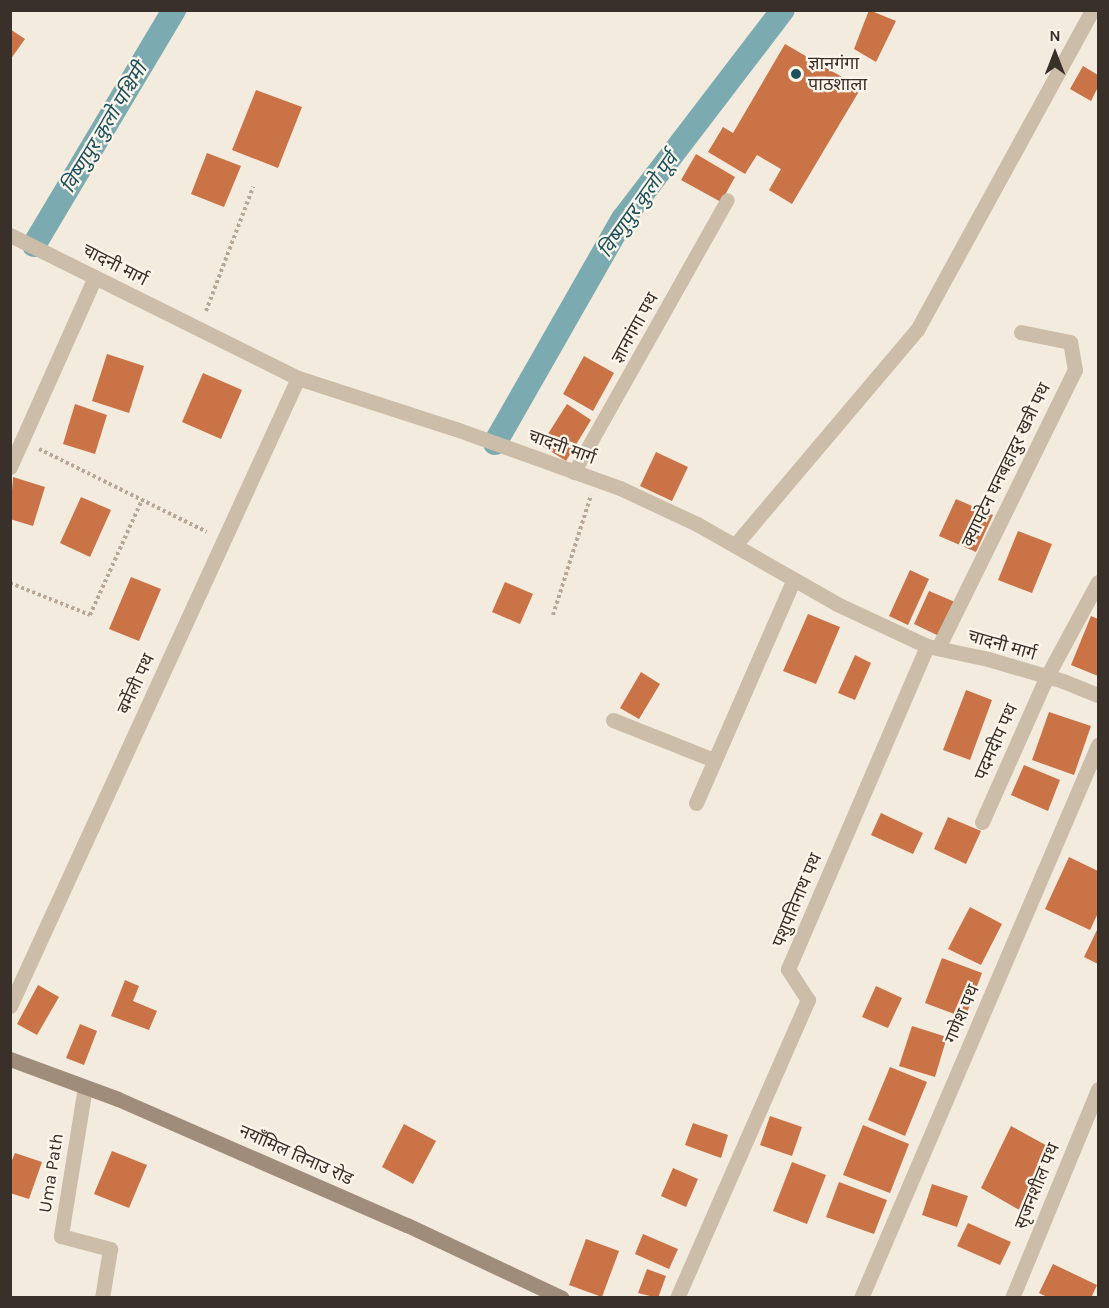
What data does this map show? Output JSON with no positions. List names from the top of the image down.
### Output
{
  "streets": {
    "street": [
      "चादनी मार्ग",
      "क्यापटेन घनबहादुर खत्री पथ",
      "बर्मेली पथ",
      "पदमदीप पथ",
      "पशुपतिनाथ पथ",
      "गणेश पथ",
      "नयाँमिल तिनाउ रोड",
      "Uma Path",
      "सृजनशील पथ"
    ],
    "lane": ["ज्ञानगंगा पथ"]
  },
  "crossings": [
    ["चादनी मार्ग", "ज्ञानगंगा पथ"],
    ["चादनी मार्ग", "क्यापटेन घनबहादुर खत्री पथ"],
    ["चादनी मार्ग", "बर्मेली पथ"],
    ["चादनी मार्ग", "पदमदीप पथ"],
    ["चादनी मार्ग", "पशुपतिनाथ पथ"],
    ["क्यापटेन घनबहादुर खत्री पथ", "पशुपतिनाथ पथ"],
    ["नयाँमिल तिनाउ रोड", "Uma Path"]
  ],
  "water": ["विष्णुपुर कुलो पश्चिमी", "विष्णुपुर कुलो पूर्व"],
  "places": ["ज्ञानगंगा पाठशाला"],
  "north": "top"
}
